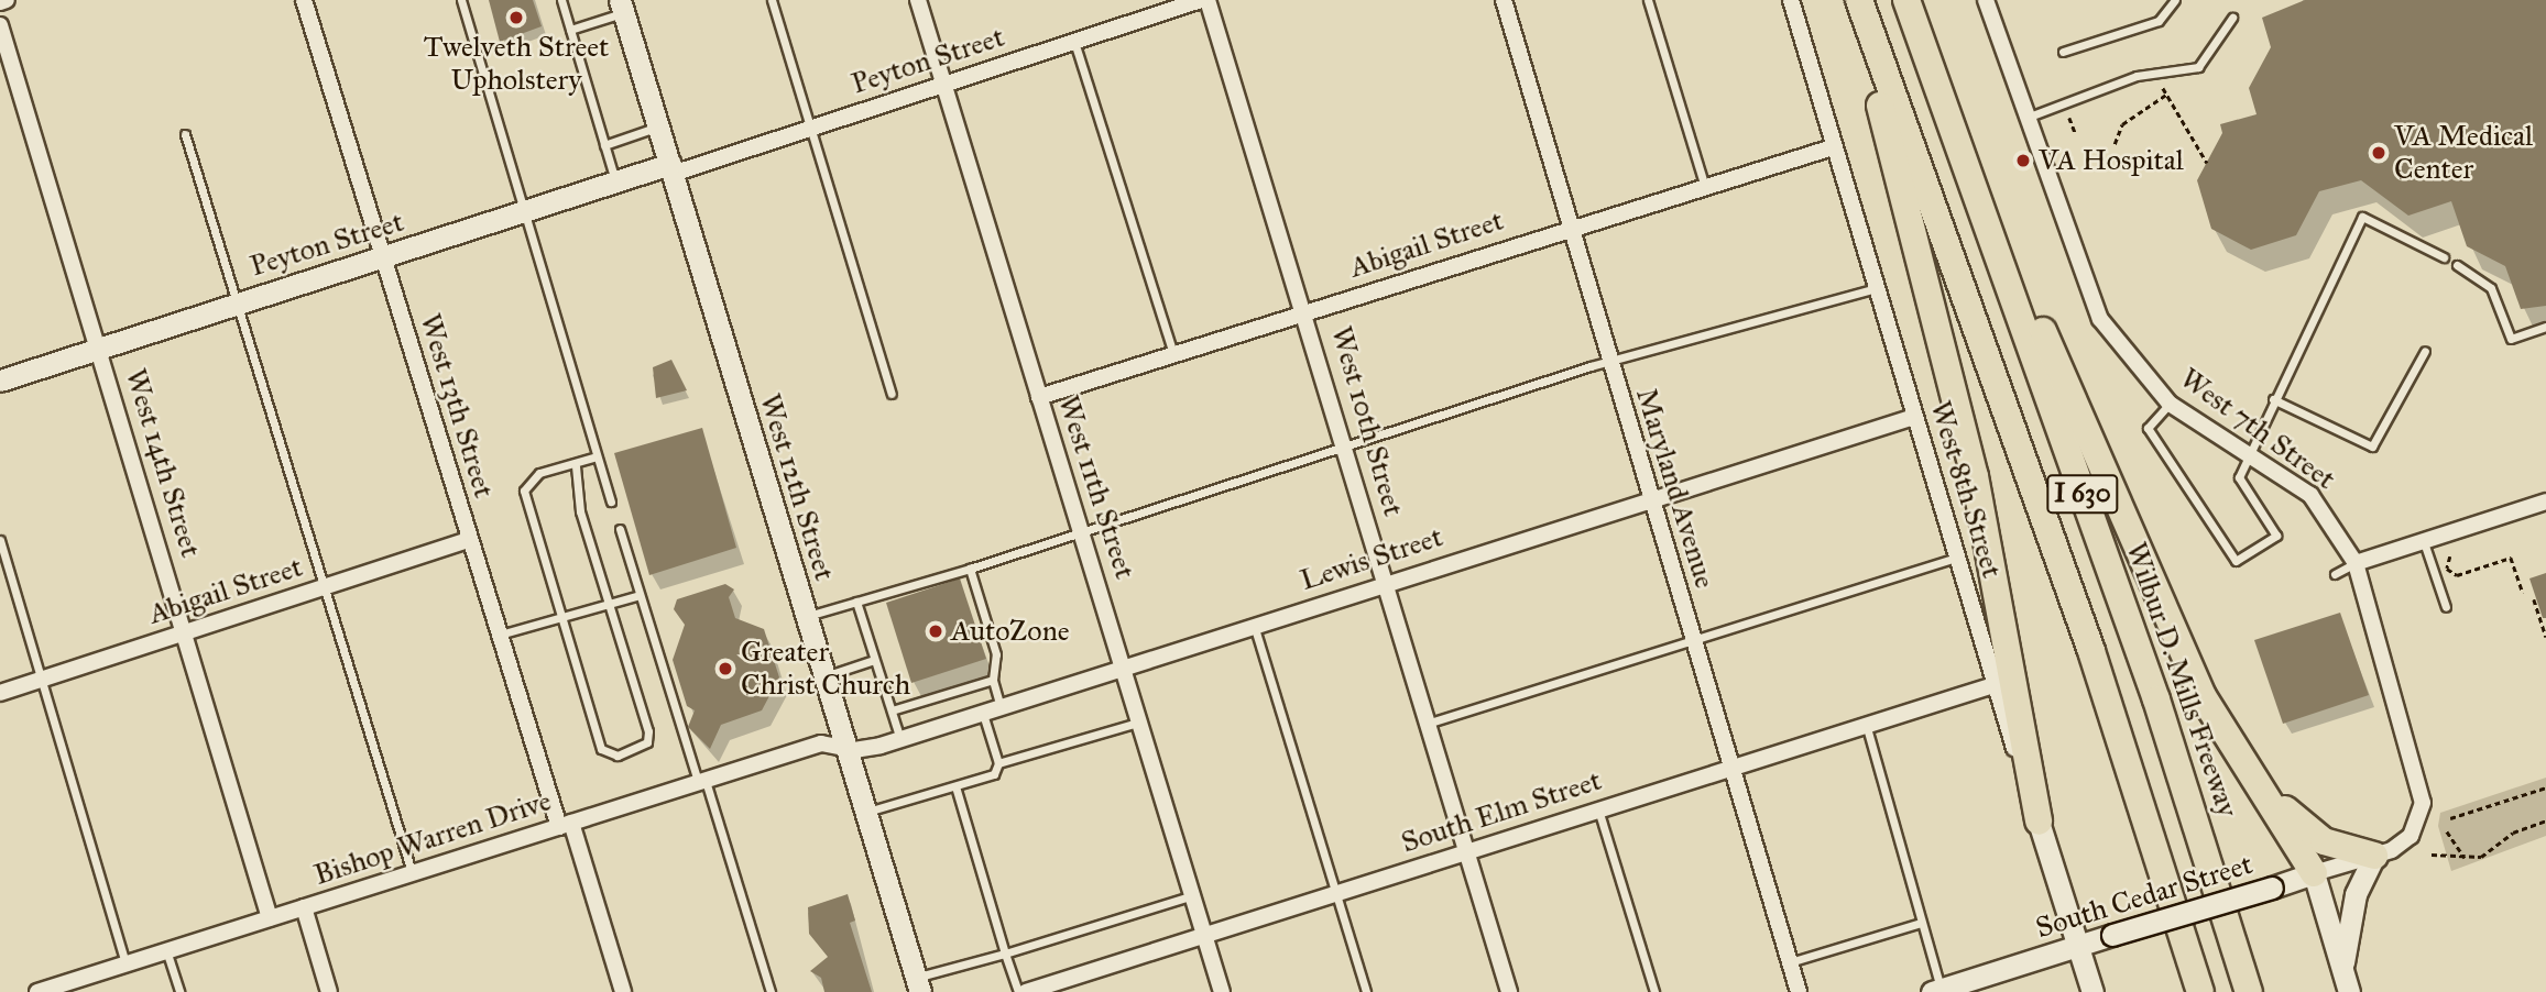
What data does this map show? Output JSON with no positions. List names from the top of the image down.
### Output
{
  "streets": {
    "highway": ["I 630", "Wilbur D. Mills Freeway"],
    "main road": [
      "Peyton Street",
      "West 12th Street",
      "West 8th Street",
      "South Cedar Street"
    ],
    "street": [
      "Abigail Street",
      "West 13th Street",
      "West 10th Street",
      "West 7th Street",
      "West 14th Street",
      "West 11th Street",
      "Maryland Avenue",
      "Lewis Street",
      "South Elm Street",
      "Bishop Warren Drive"
    ]
  },
  "crossings": [
    ["Peyton Street", "West 13th Street"],
    ["Peyton Street", "West 14th Street"],
    ["Peyton Street", "West 12th Street"],
    ["Peyton Street", "West 11th Street"],
    ["Abigail Street", "West 13th Street"],
    ["Abigail Street", "West 10th Street"],
    ["Abigail Street", "West 14th Street"],
    ["Abigail Street", "West 11th Street"],
    ["Abigail Street", "Maryland Avenue"],
    ["Abigail Street", "West 8th Street"],
    ["West 13th Street", "Bishop Warren Drive"],
    ["West 10th Street", "Lewis Street"],
    ["West 10th Street", "South Elm Street"],
    ["West 7th Street", "South Cedar Street"],
    ["West 14th Street", "Bishop Warren Drive"],
    ["West 12th Street", "Lewis Street"],
    ["West 12th Street", "Bishop Warren Drive"],
    ["West 11th Street", "Lewis Street"],
    ["West 11th Street", "South Elm Street"],
    ["Maryland Avenue", "Lewis Street"],
    ["Maryland Avenue", "South Elm Street"],
    ["West 8th Street", "Lewis Street"],
    ["West 8th Street", "South Elm Street"],
    ["West 8th Street", "South Cedar Street"],
    ["Lewis Street", "Bishop Warren Drive"]
  ],
  "places": [
    "Twelveth Street Upholstery",
    "VA Medical Center",
    "VA Hospital",
    "AutoZone",
    "Greater Christ Church"
  ]
}
